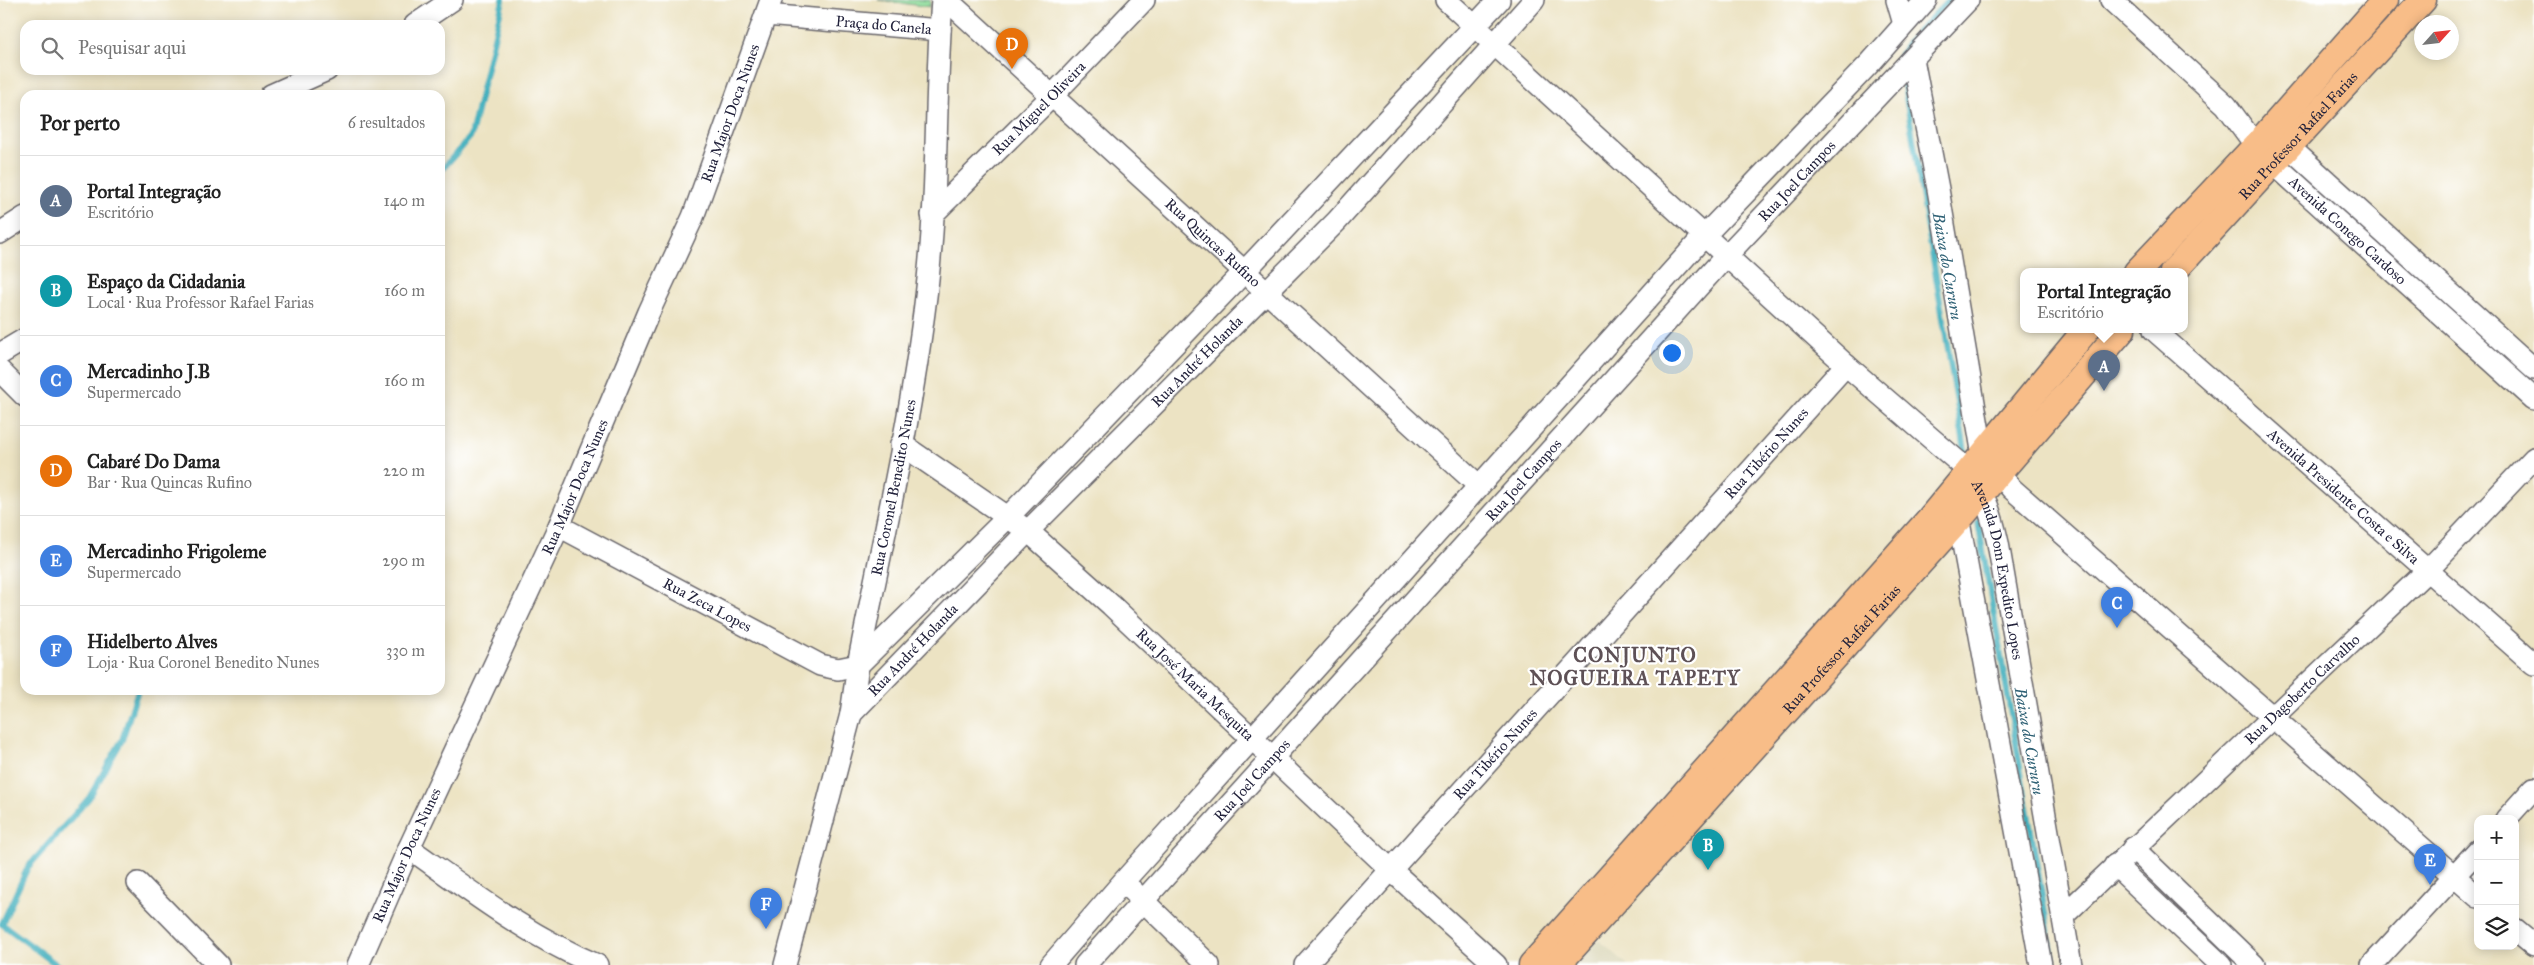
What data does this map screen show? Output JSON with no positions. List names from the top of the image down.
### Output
{
  "streets": {
    "main road": ["Rua Professor Rafael Farias"],
    "street": [
      "Praça do Canela",
      "Rua Miguel Oliveira",
      "Rua Major Doca Nunes",
      "Rua Joel Campos",
      "Avenida Conego Cardoso",
      "Rua Quincas Rufino",
      "Rua André Holanda",
      "Rua Tibério Nunes",
      "Rua Coronel Benedito Nunes",
      "Avenida Presidente Costa e Silva",
      "Avenida Dom Expedito Lopes",
      "Rua Zeca Lopes",
      "Rua José Maria Mesquita",
      "Rua Dagoberto Carvalho"
    ]
  },
  "crossings": [
    ["Praça do Canela", "Rua Major Doca Nunes"],
    ["Praça do Canela", "Rua Coronel Benedito Nunes"],
    ["Rua Miguel Oliveira", "Rua Quincas Rufino"],
    ["Rua Miguel Oliveira", "Rua Coronel Benedito Nunes"],
    ["Rua Major Doca Nunes", "Rua Zeca Lopes"],
    ["Rua Professor Rafael Farias", "Avenida Conego Cardoso"],
    ["Rua Professor Rafael Farias", "Avenida Dom Expedito Lopes"],
    ["Rua Joel Campos", "Rua Quincas Rufino"],
    ["Rua Joel Campos", "Avenida Dom Expedito Lopes"],
    ["Rua Joel Campos", "Rua José Maria Mesquita"],
    ["Rua Quincas Rufino", "Rua André Holanda"],
    ["Rua André Holanda", "Rua Coronel Benedito Nunes"],
    ["Rua André Holanda", "Rua Zeca Lopes"],
    ["Rua André Holanda", "Rua José Maria Mesquita"],
    ["Rua Tibério Nunes", "Rua José Maria Mesquita"],
    ["Rua Coronel Benedito Nunes", "Rua Zeca Lopes"],
    ["Rua Coronel Benedito Nunes", "Rua José Maria Mesquita"],
    ["Avenida Presidente Costa e Silva", "Rua Dagoberto Carvalho"],
    ["Avenida Dom Expedito Lopes", "Rua Dagoberto Carvalho"]
  ],
  "districts": ["CONJUNTO NOGUEIRA TAPETY"],
  "water": ["Baixa do Cururu"],
  "north": "top right",
  "page": {
    "search": "Pesquisar aqui",
    "pins": [
      "D",
      "A",
      "C",
      "B",
      "E",
      "F"
    ],
    "heading": ["Por perto", "6 resultados"],
    "list": [
      {
        "mark": "A",
        "name": "Portal Integração",
        "note": "Escritório",
        "value": "140 m"
      },
      {
        "mark": "B",
        "name": "Espaço da Cidadania",
        "note": "Local · Rua Professor Rafael Farias",
        "value": "160 m"
      },
      {
        "mark": "C",
        "name": "Mercadinho J.B",
        "note": "Supermercado",
        "value": "160 m"
      },
      {
        "mark": "D",
        "name": "Cabaré Do Dama",
        "note": "Bar · Rua Quincas Rufino",
        "value": "220 m"
      },
      {
        "mark": "E",
        "name": "Mercadinho Frigoleme",
        "note": "Supermercado",
        "value": "290 m"
      },
      {
        "mark": "F",
        "name": "Hidelberto Alves",
        "note": "Loja · Rua Coronel Benedito Nunes",
        "value": "330 m"
      }
    ],
    "popup": ["Portal Integração", "Escritório"],
    "map_buttons": ["+", "−"]
  }
}
